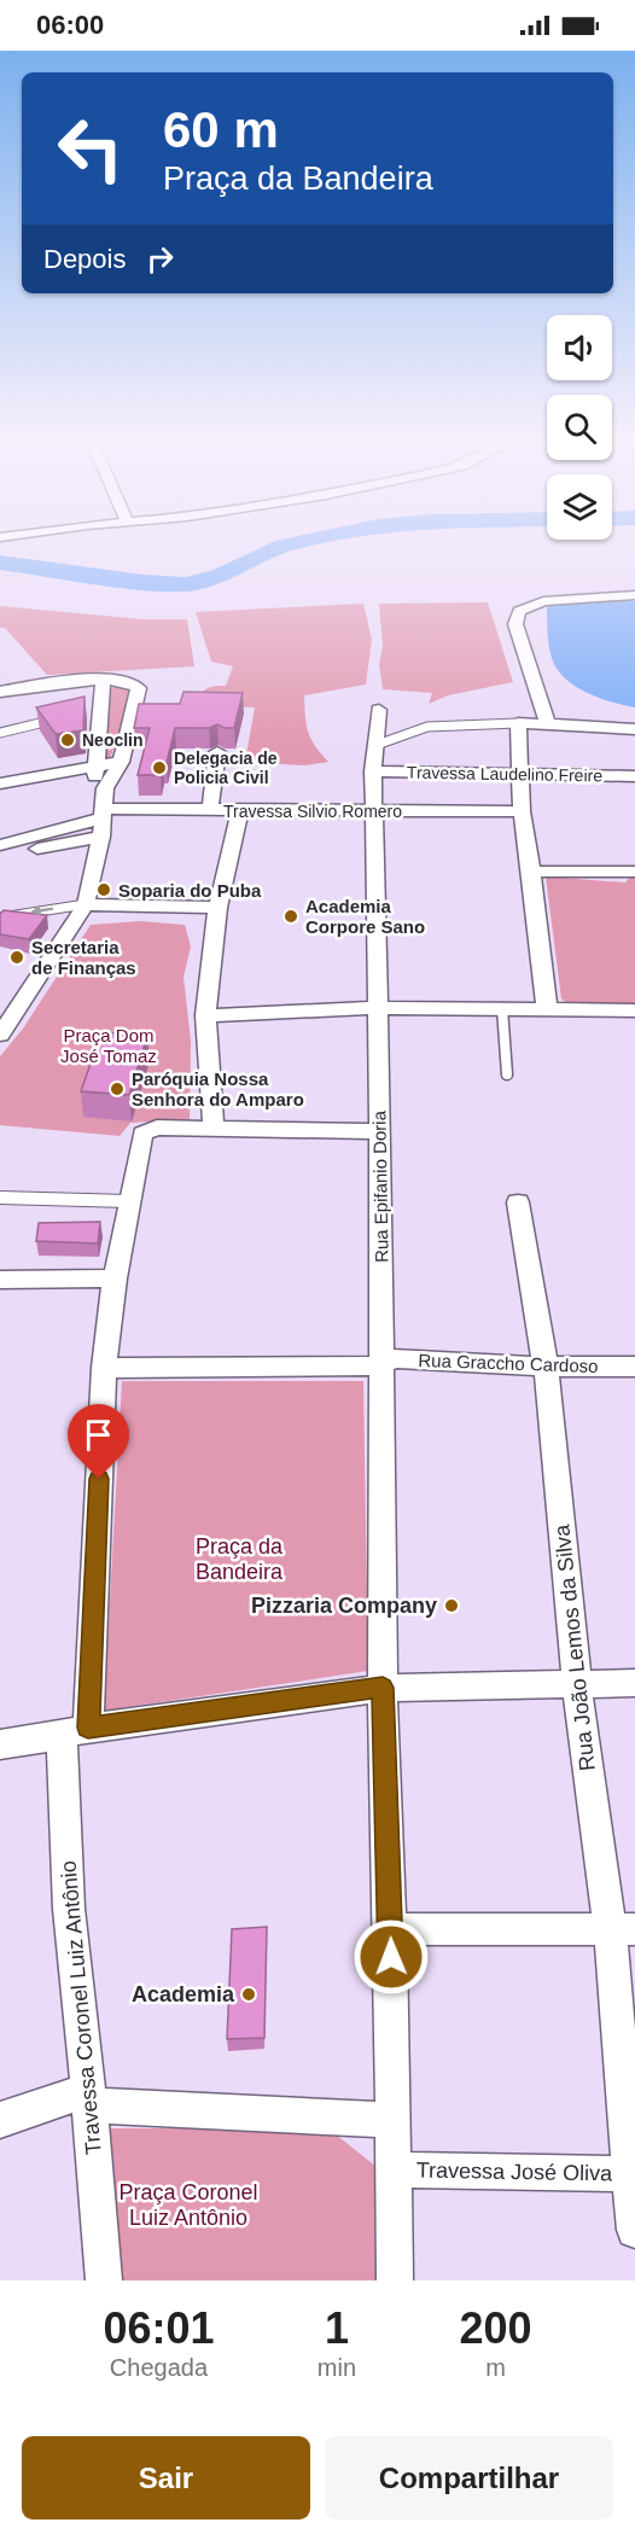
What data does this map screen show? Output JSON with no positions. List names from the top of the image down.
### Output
{
  "streets": {
    "street": [
      "Travessa Laudelino Freire",
      "Travessa Silvio Romero",
      "Rua Epifanio Doria",
      "Rua Graccho Cardoso",
      "Rua João Lemos da Silva",
      "Travessa Coronel Luiz Antônio",
      "Travessa José Oliva"
    ]
  },
  "crossings": [
    ["Travessa Laudelino Freire", "Rua Epifanio Doria"],
    ["Travessa Silvio Romero", "Rua Epifanio Doria"],
    ["Rua Epifanio Doria", "Rua Graccho Cardoso"],
    ["Rua Graccho Cardoso", "Rua João Lemos da Silva"],
    ["Rua João Lemos da Silva", "Travessa José Oliva"]
  ],
  "parks": ["Praça Dom José Tomaz", "Praça da Bandeira", "Praça Coronel Luiz Antônio"],
  "places": [
    "Neoclin",
    "Delegacia de Policia Civil",
    "Soparia do Puba",
    "Academia Corpore Sano",
    "Secretaria de Finanças",
    "Paróquia Nossa Senhora do Amparo",
    "Pizzaria Company",
    "Academia"
  ],
  "page": {
    "status": "06:00",
    "turn": ["60 m", "Praça da Bandeira"],
    "then": "Depois",
    "eta": [
      "06:01",
      "Chegada",
      "1",
      "min",
      "200",
      "m"
    ],
    "buttons": ["Sair", "Compartilhar"]
  }
}
